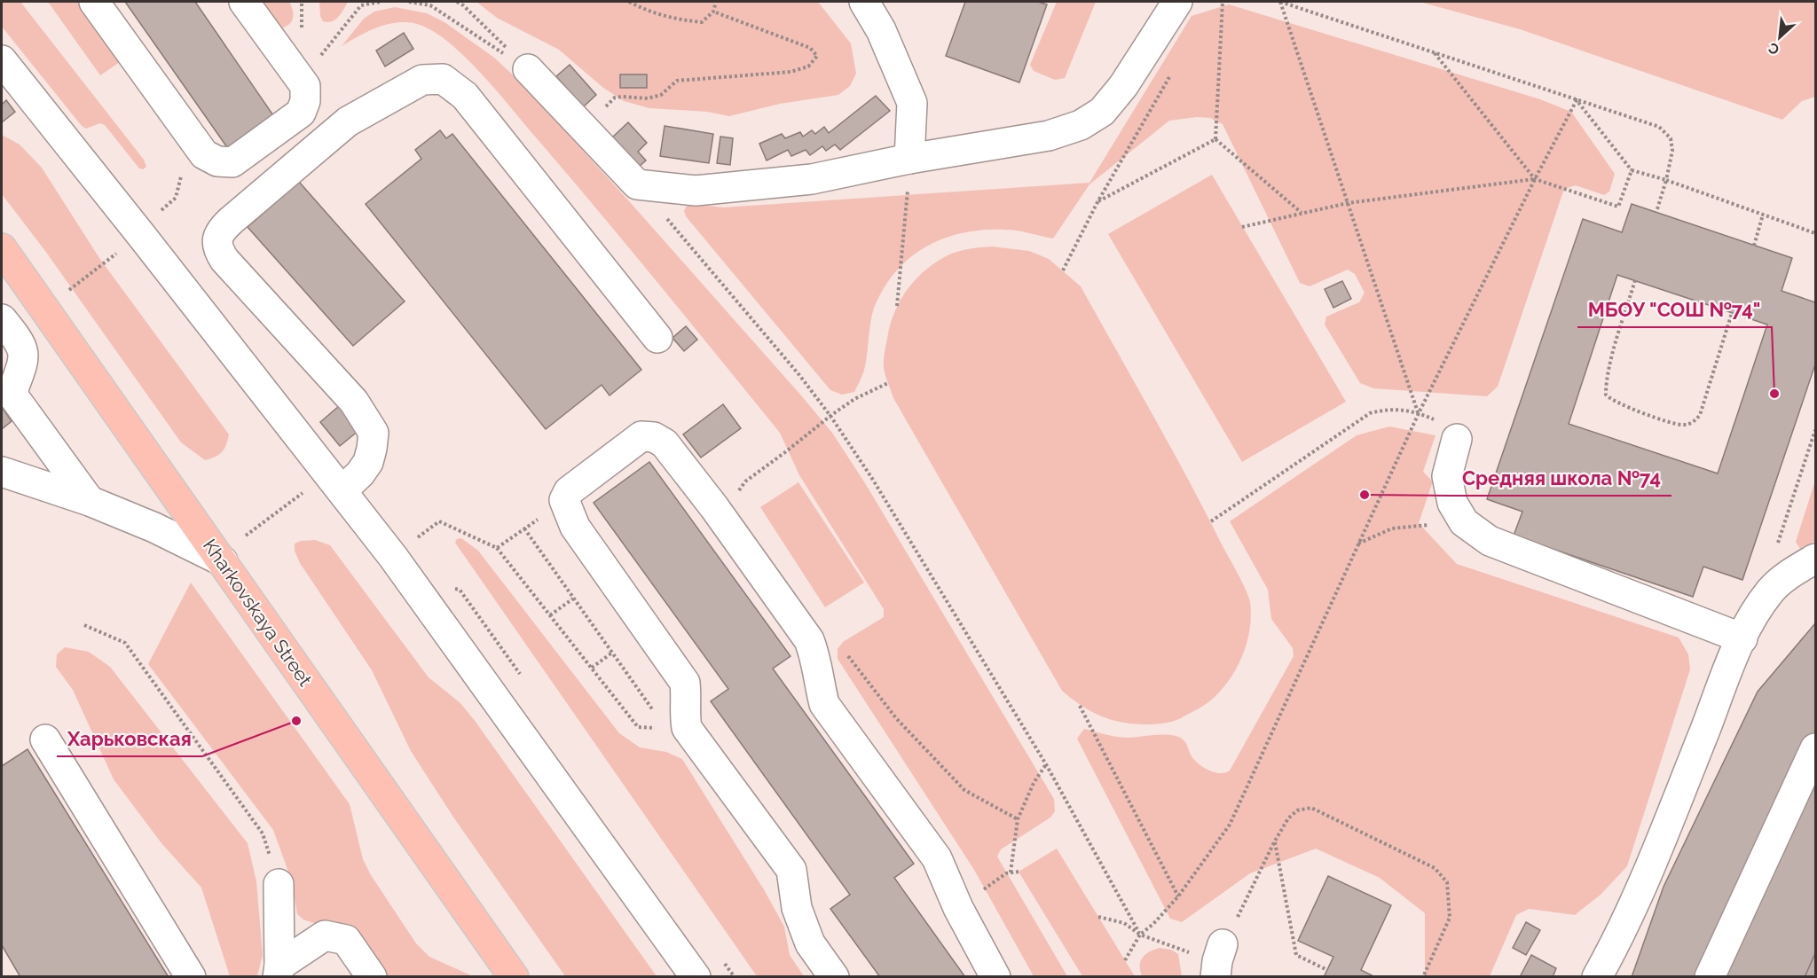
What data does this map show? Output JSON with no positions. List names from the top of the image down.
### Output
{
  "streets": {
    "main road": ["Kharkovskaya Street"]
  },
  "places": ["МБОУ \"СОШ №74\"", "Средняя школа №74", "Харьковская"],
  "north": "bottom left"
}
